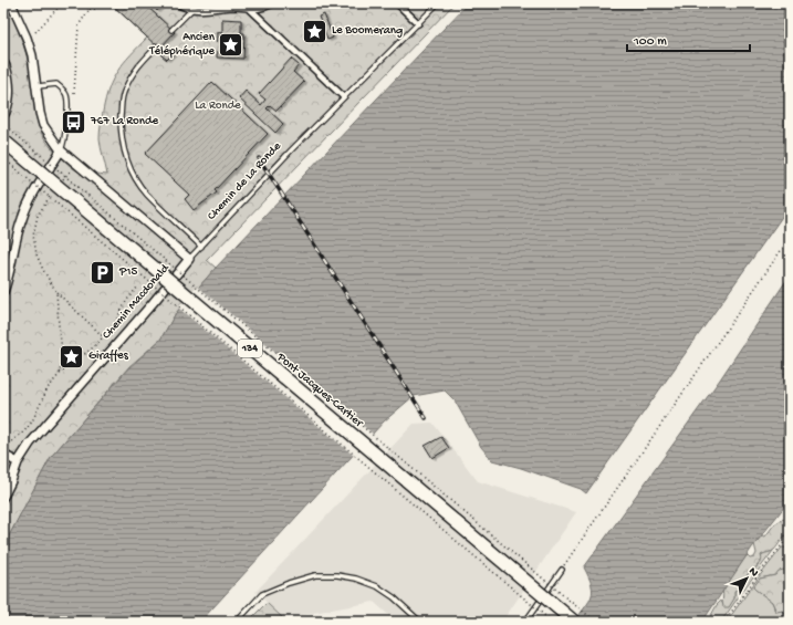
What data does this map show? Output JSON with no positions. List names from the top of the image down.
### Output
{
  "streets": {
    "main road": ["134", "Pont Jacques-Cartier"],
    "street": ["Chemin Macdonald"],
    "lane": ["Chemin de La Ronde"]
  },
  "crossings": [
    ["Chemin de La Ronde", "Chemin Macdonald"]
  ],
  "parks": ["La Ronde"],
  "places": {
    "place": ["Le Boomerang", "Ancien Téléphérique", "Giraffes"],
    "bus stop": ["767 La Ronde"],
    "parking": ["P15"]
  },
  "scale_bar": "100 m",
  "north": "top right"
}
